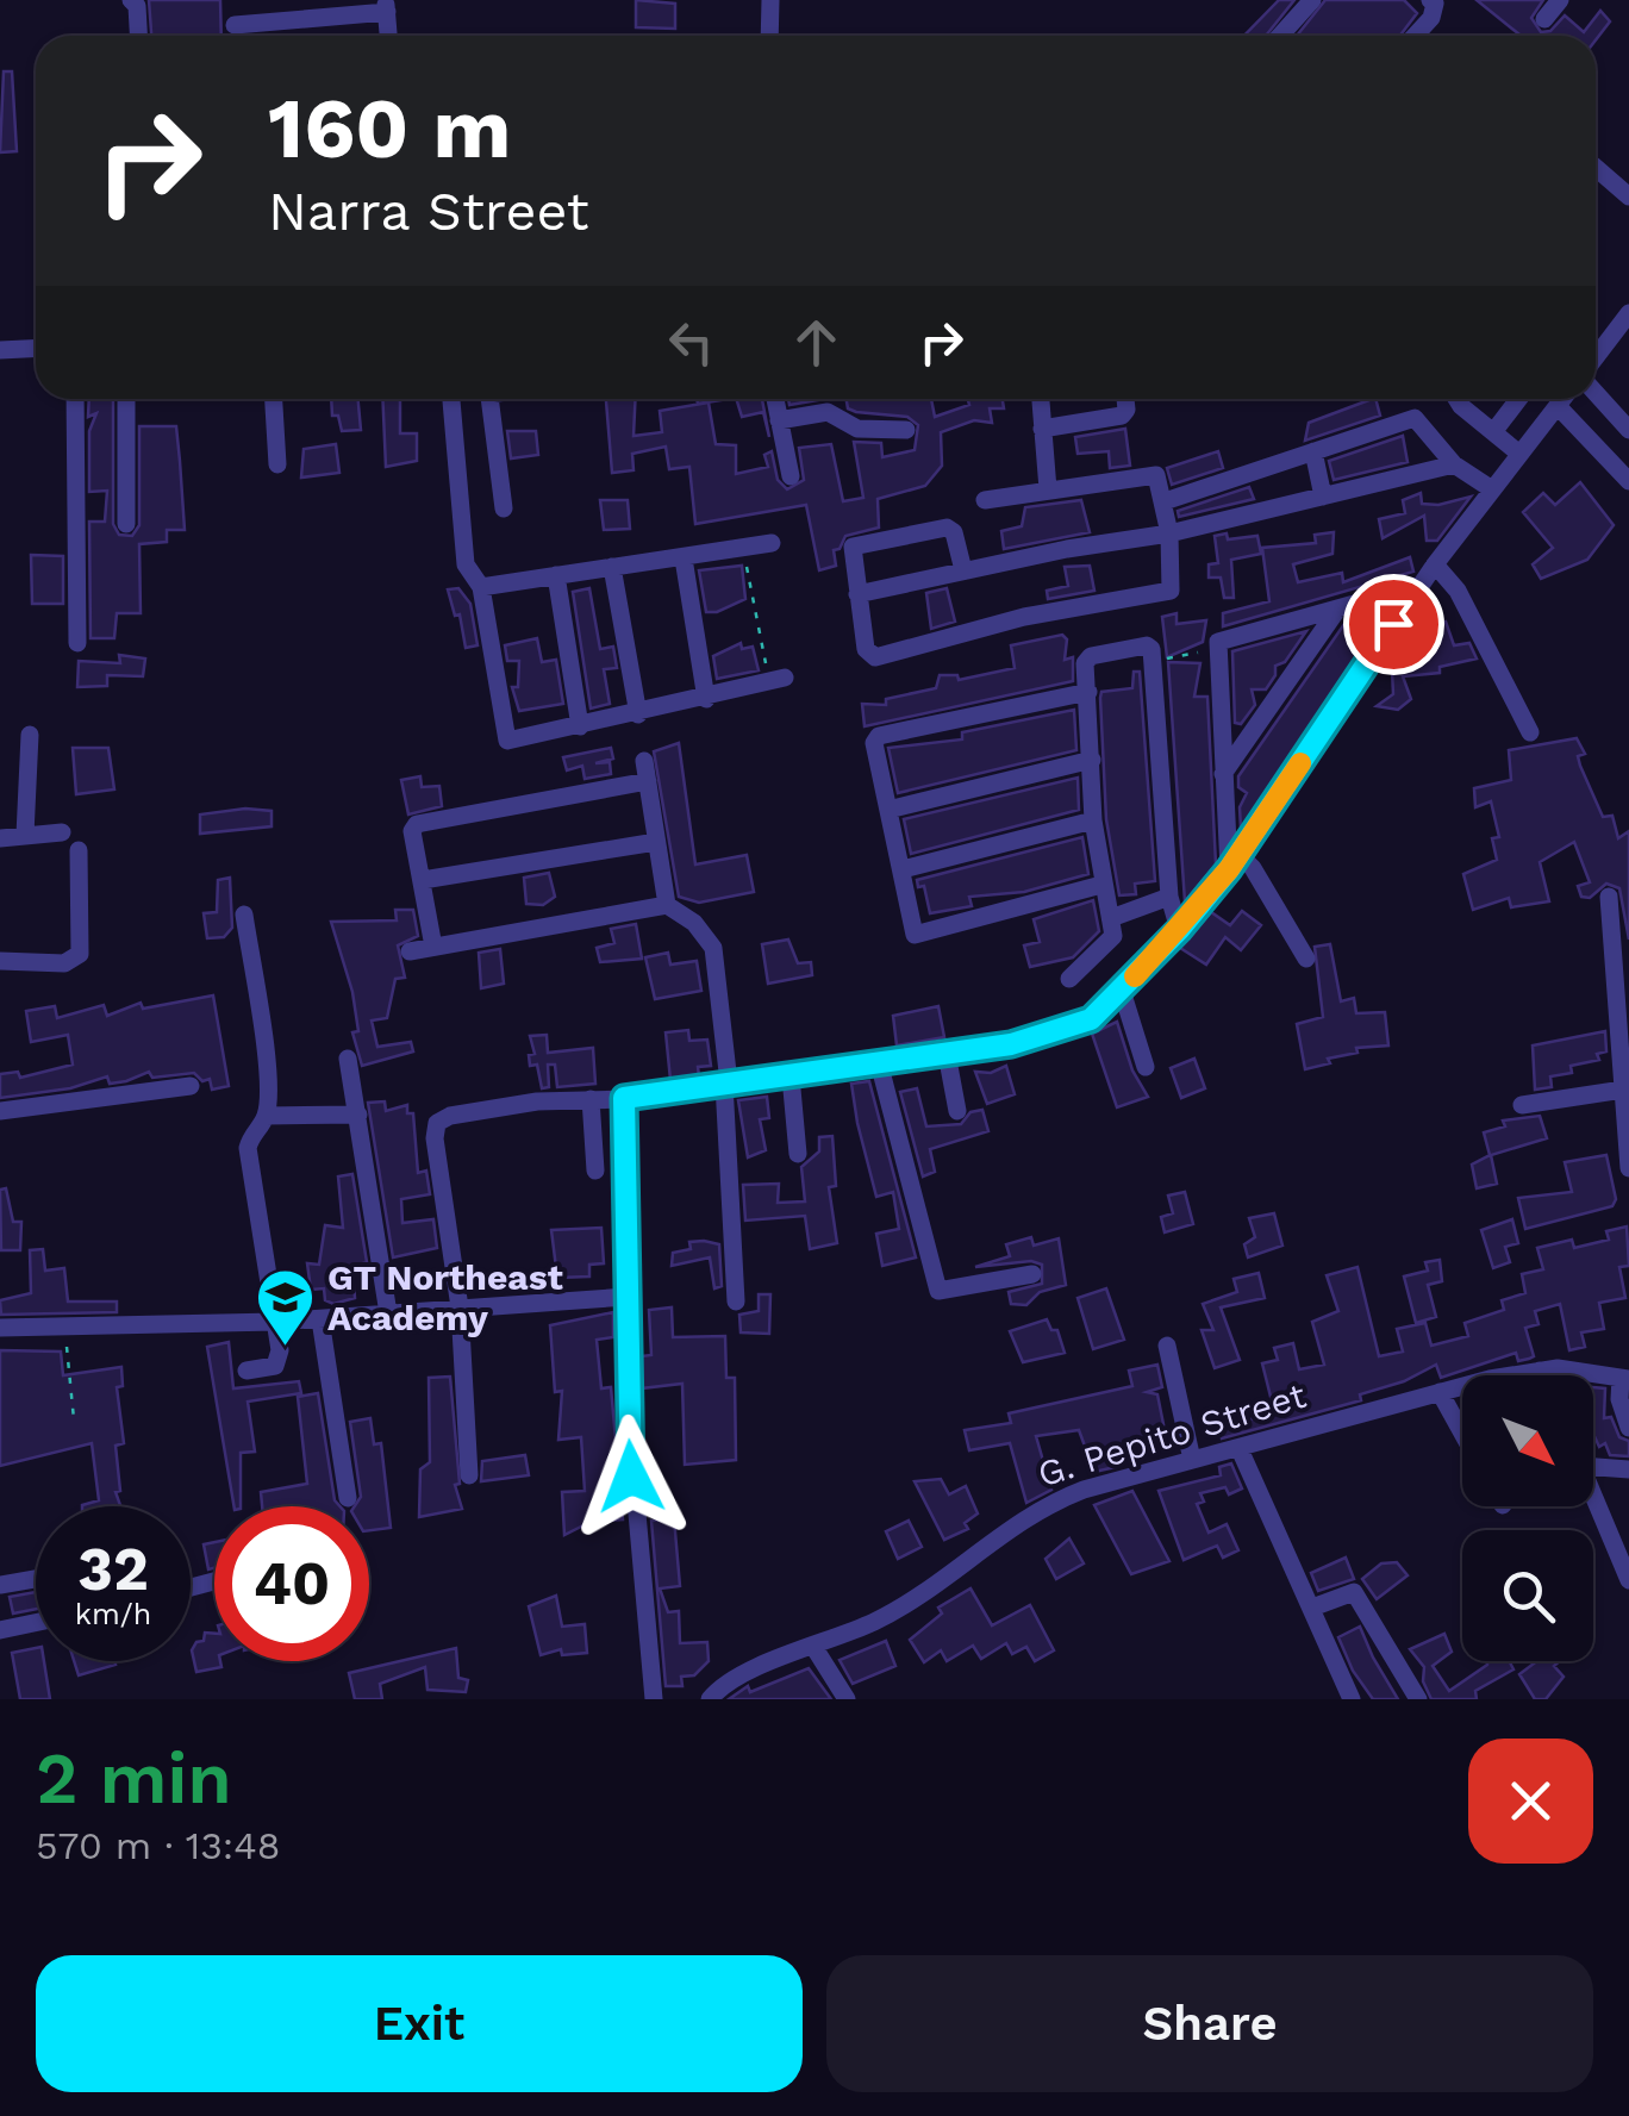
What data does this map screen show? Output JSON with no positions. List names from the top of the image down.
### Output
{
  "streets": {
    "street": ["G. Pepito Street"]
  },
  "places": {
    "school or university": ["GT Northeast Academy"]
  },
  "north": "bottom right",
  "page": {
    "turn": ["160 m", "Narra Street"],
    "speed": "32 km/h",
    "limit": "40",
    "heading": ["2 min", "570 m · 13:48"],
    "buttons": ["Exit", "Share"]
  }
}
